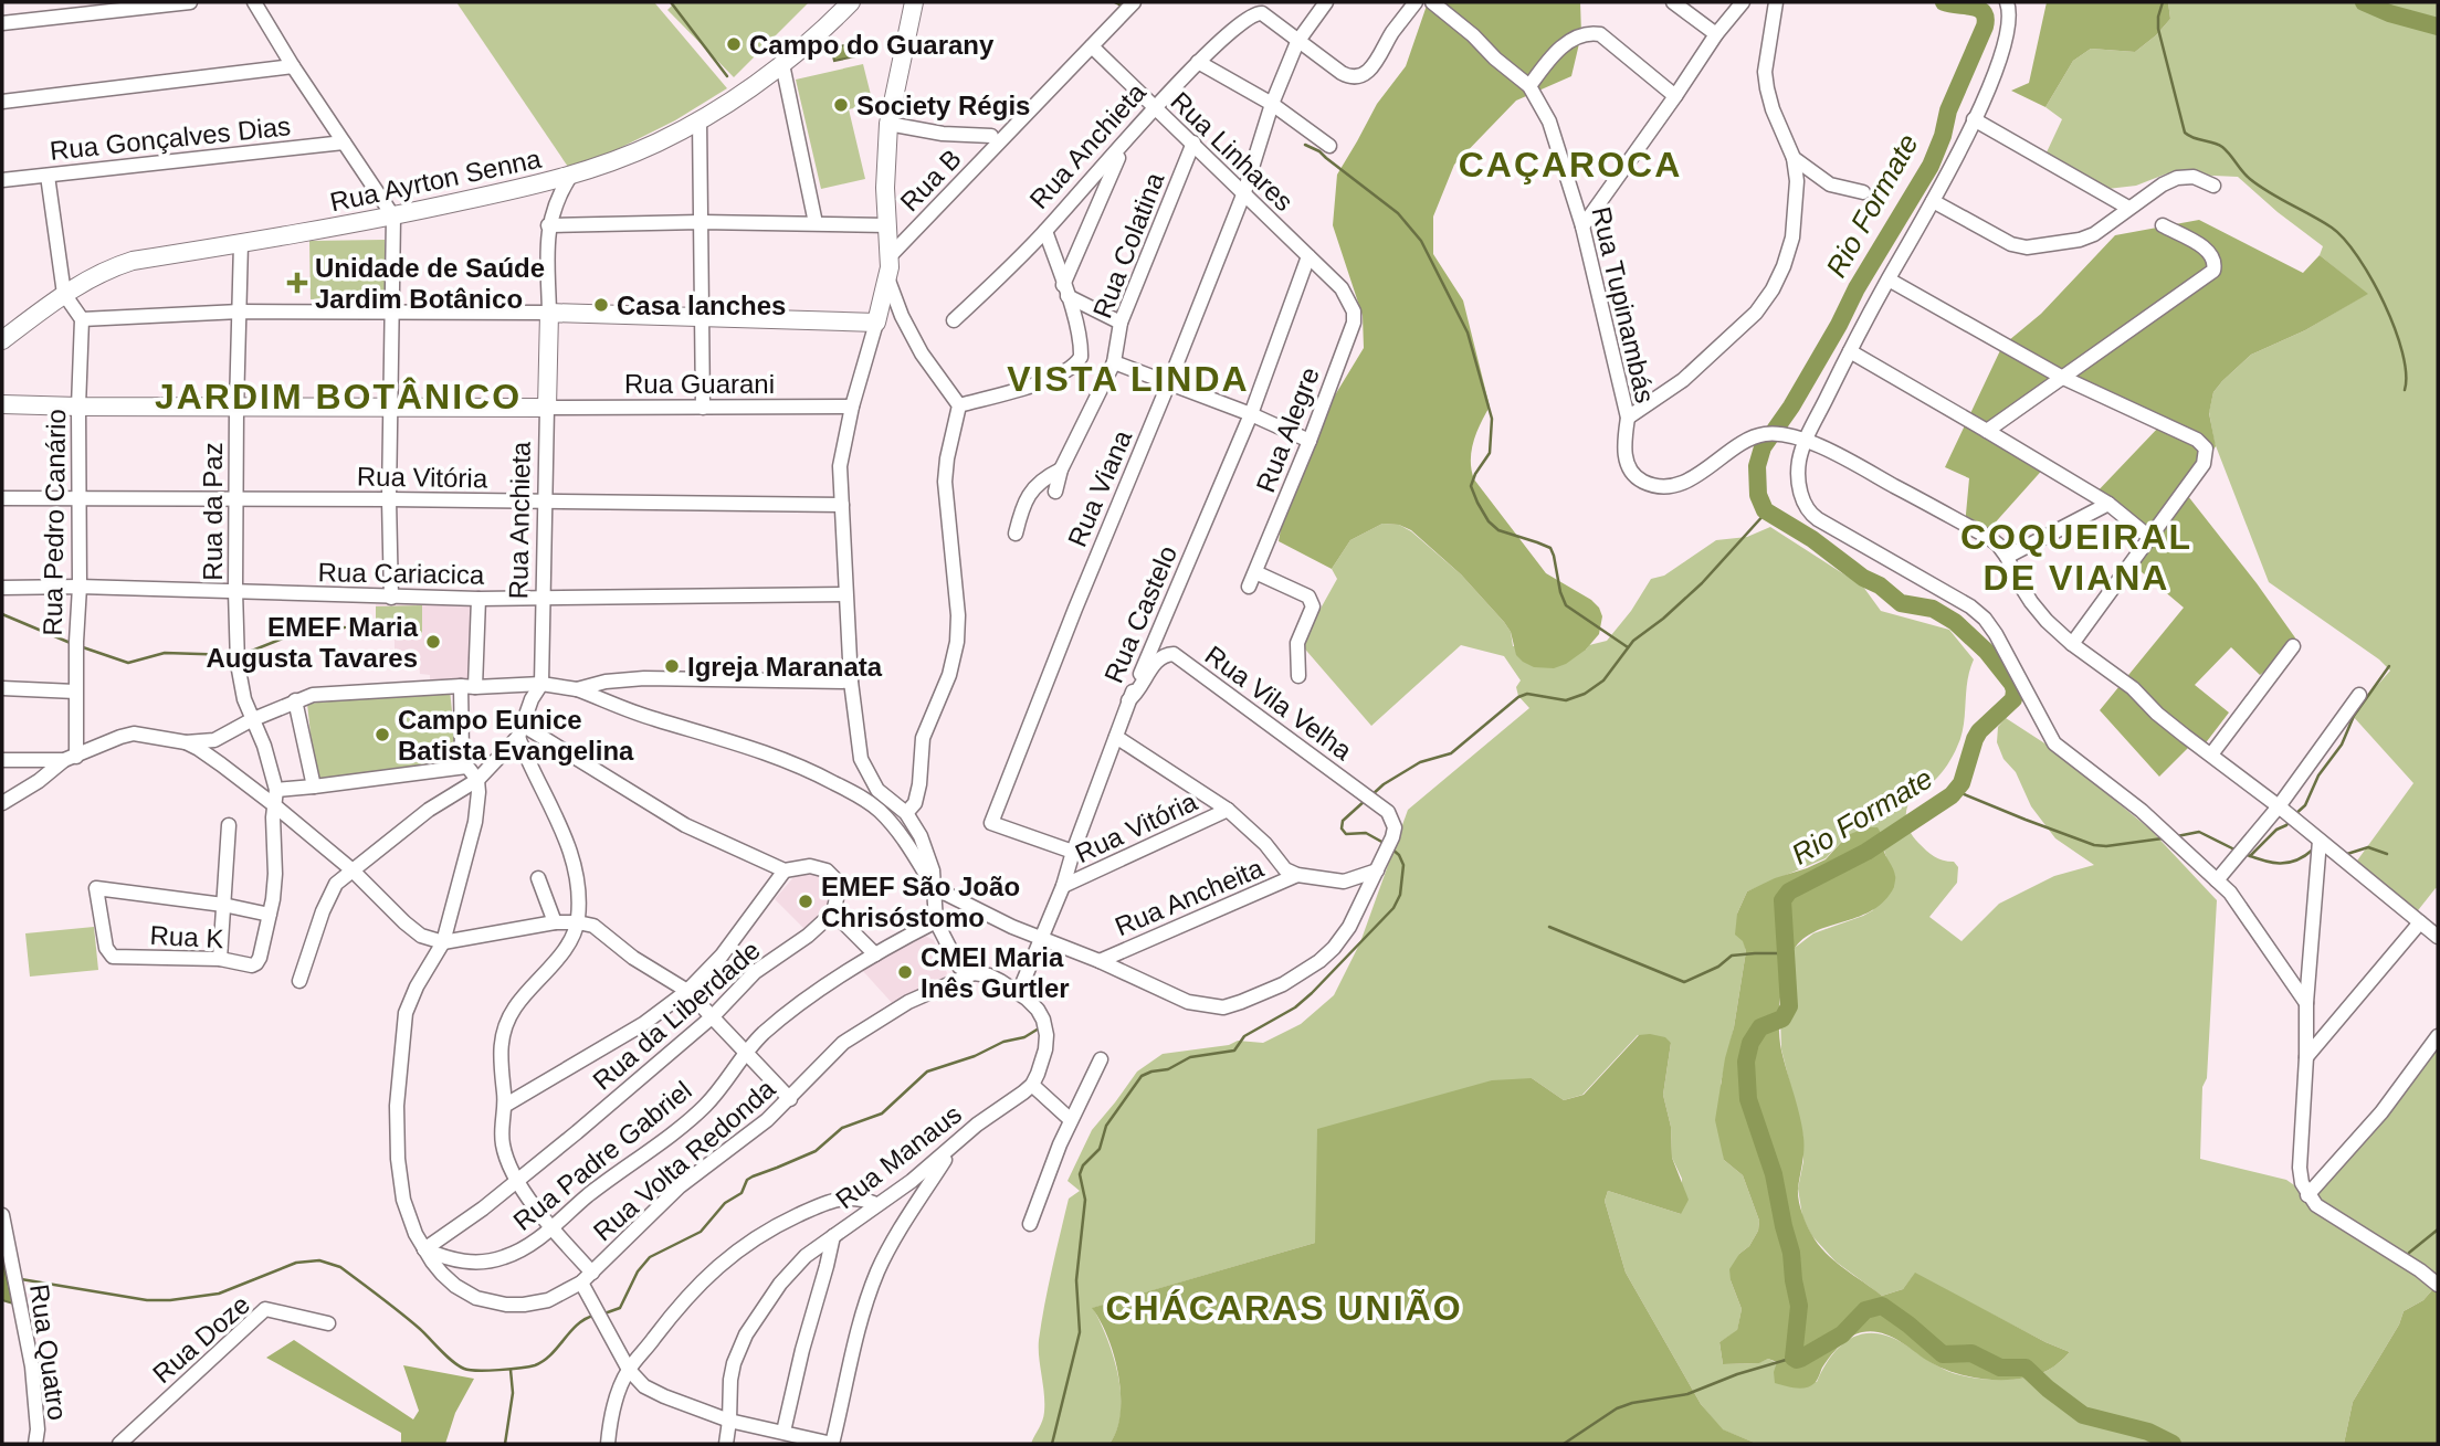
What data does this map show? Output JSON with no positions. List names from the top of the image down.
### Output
{
  "streets": {
    "main road": ["Rua Anchieta", "Rua Ayrton Senna"],
    "street": [
      "Rua Gonçalves Dias",
      "Rua Linhares",
      "Rua B",
      "Rua Colatina",
      "Rua Tupinambás",
      "Rua Guarani",
      "Rua Alegre",
      "Rua Vitória",
      "Rua Viana",
      "Rua da Paz",
      "Rua Pedro Canário",
      "Rua Cariacica",
      "Rua Castelo",
      "Rua Vila Velha",
      "Rua Ancheita",
      "Rua K",
      "Rua da Liberdade",
      "Rua Padre Gabriel",
      "Rua Manaus",
      "Rua Volta Redonda",
      "Rua Doze",
      "Rua Quatro"
    ]
  },
  "crossings": [
    ["Rua Anchieta", "Rua Linhares"],
    ["Rua Anchieta", "Rua Ayrton Senna"],
    ["Rua Anchieta", "Rua Guarani"],
    ["Rua Anchieta", "Rua Vitória"],
    ["Rua Anchieta", "Rua Viana"],
    ["Rua Anchieta", "Rua Cariacica"],
    ["Rua Linhares", "Rua B"],
    ["Rua Linhares", "Rua Colatina"],
    ["Rua Linhares", "Rua Alegre"],
    ["Rua Linhares", "Rua Viana"],
    ["Rua Linhares", "Rua Castelo"],
    ["Rua Ayrton Senna", "Rua da Paz"],
    ["Rua Vitória", "Rua da Paz"],
    ["Rua Vitória", "Rua Pedro Canário"],
    ["Rua Vitória", "Rua Castelo"],
    ["Rua Viana", "Rua Castelo"],
    ["Rua da Paz", "Rua Cariacica"],
    ["Rua da Paz", "Rua K"],
    ["Rua Pedro Canário", "Rua Cariacica"],
    ["Rua Castelo", "Rua Vila Velha"],
    ["Rua da Liberdade", "Rua Padre Gabriel"],
    ["Rua da Liberdade", "Rua Volta Redonda"],
    ["Rua Padre Gabriel", "Rua Volta Redonda"]
  ],
  "districts": [
    "CAÇAROCA",
    "VISTA LINDA",
    "JARDIM BOTÂNICO",
    "COQUEIRAL DE VIANA",
    "CHÁCARAS UNIÃO"
  ],
  "water": ["Rio Formate"],
  "places": {
    "other": [
      "Campo do Guarany",
      "Society Régis",
      "Casa lanches",
      "EMEF Maria Augusta Tavares",
      "Igreja Maranata",
      "Campo Eunice Batista Evangelina",
      "EMEF São João Chrisóstomo",
      "CMEI Maria Inês Gurtler"
    ],
    "health": ["Unidade de Saúde Jardim Botânico"]
  }
}
